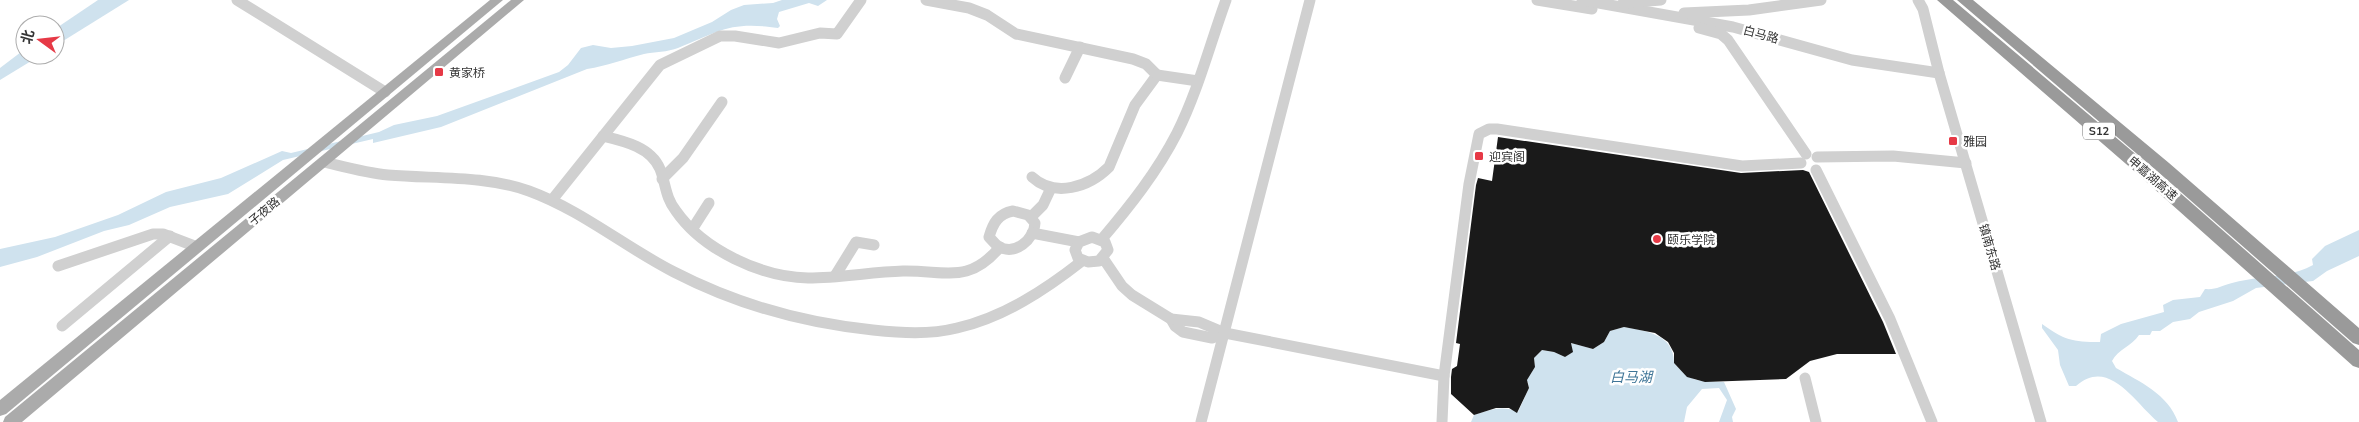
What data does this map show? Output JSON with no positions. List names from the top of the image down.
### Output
{
  "streets": {
    "highway": ["S12", "申嘉湖高速"],
    "main road": ["子夜路"],
    "street": ["白马路", "镇南东路"]
  },
  "crossings": [
    ["白马路", "镇南东路"]
  ],
  "water": ["白马湖"],
  "places": {
    "transit": ["黄家桥", "雅园", "迎宾阁"],
    "other": ["颐乐学院"]
  },
  "north": "left"
}
